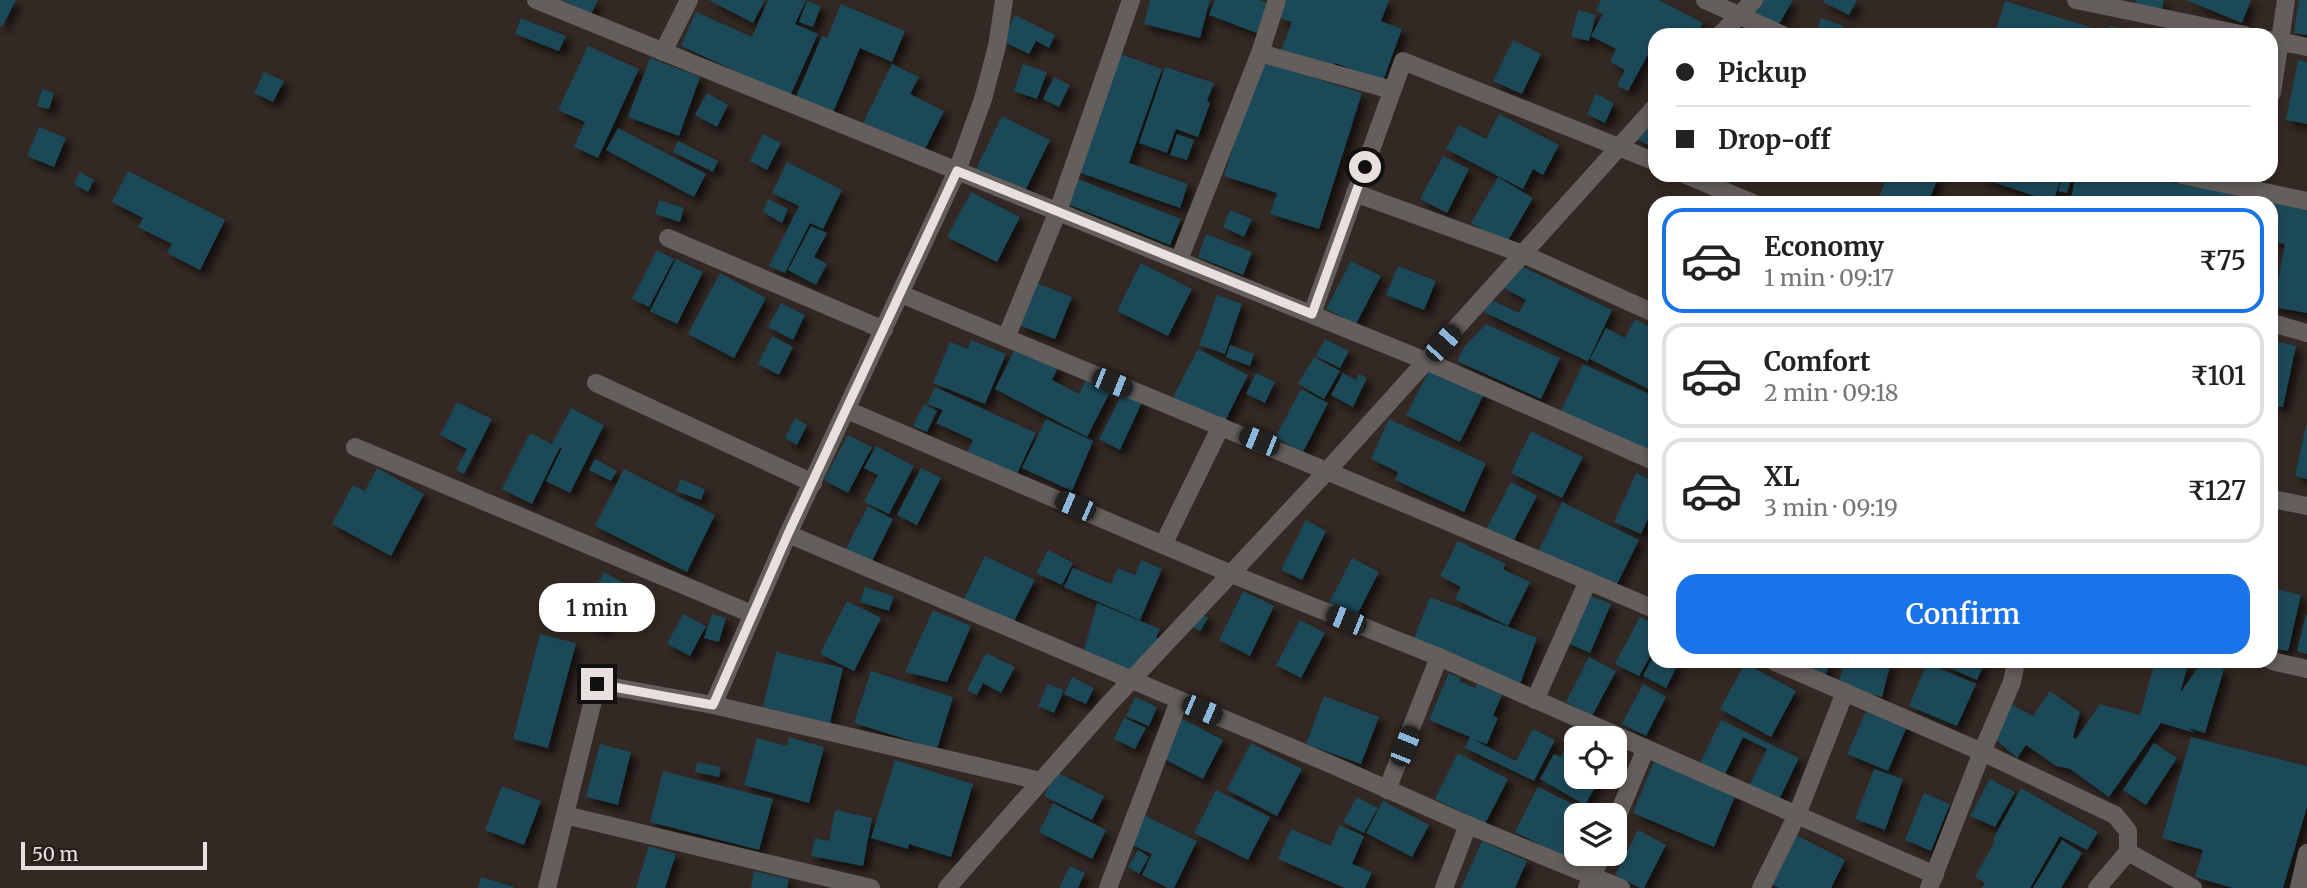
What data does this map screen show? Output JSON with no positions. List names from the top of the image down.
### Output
{
  "scale_bar": "50 m",
  "page": {
    "banner": ["Pickup", "Drop-off"],
    "list": [
      {
        "name": "Economy",
        "note": "1 min · 09:17",
        "value": "₹75"
      },
      {
        "name": "Comfort",
        "note": "2 min · 09:18",
        "value": "₹101"
      },
      {
        "name": "XL",
        "note": "3 min · 09:19",
        "value": "₹127"
      }
    ],
    "buttons": "Confirm",
    "bubble": "1 min",
    "scale": "50 m"
  }
}
